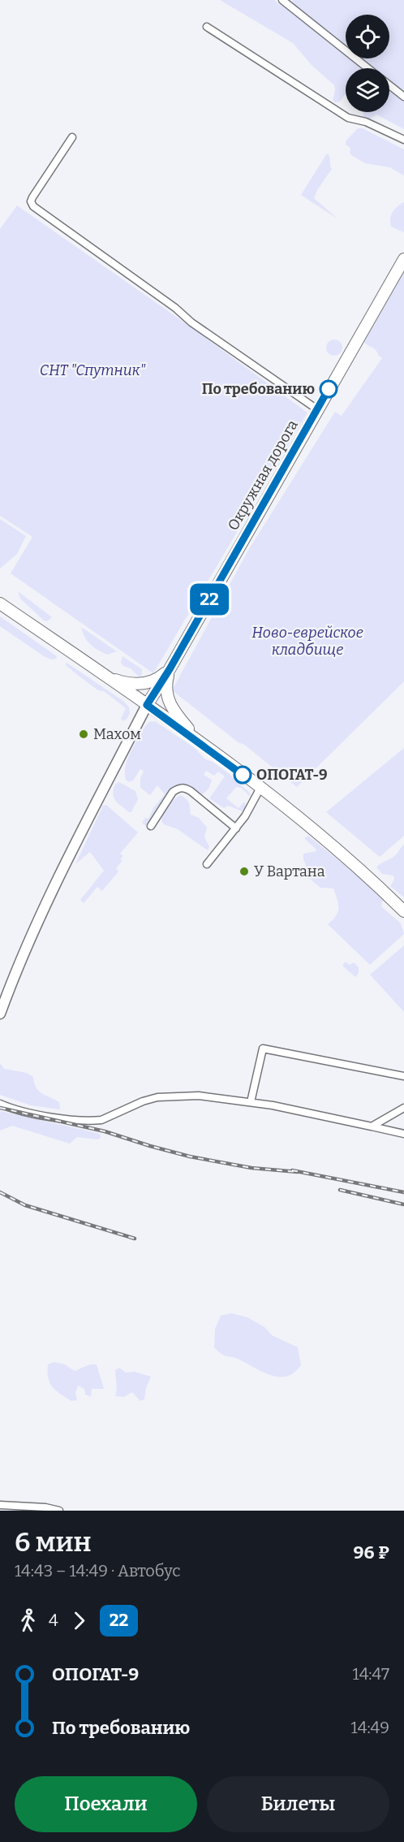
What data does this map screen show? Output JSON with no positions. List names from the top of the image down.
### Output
{
  "streets": {
    "main road": ["Окружная дорога"]
  },
  "parks": ["СНТ \"Спутник\"", "Ново-еврейское кладбище"],
  "places": [
    "По требованию",
    "Махом",
    "ОПОГАТ-9",
    "У Вартана"
  ],
  "lines": ["bus line 22"],
  "page": {
    "on_map": "22",
    "heading": ["6 мин", "14:43 – 14:49 · Автобус", "96 ₽"],
    "legs": ["4", "22"],
    "list": [
      {
        "name": "ОПОГАТ-9",
        "value": "14:47"
      },
      {
        "name": "По требованию",
        "value": "14:49"
      }
    ],
    "buttons": ["Поехали", "Билеты"]
  }
}
